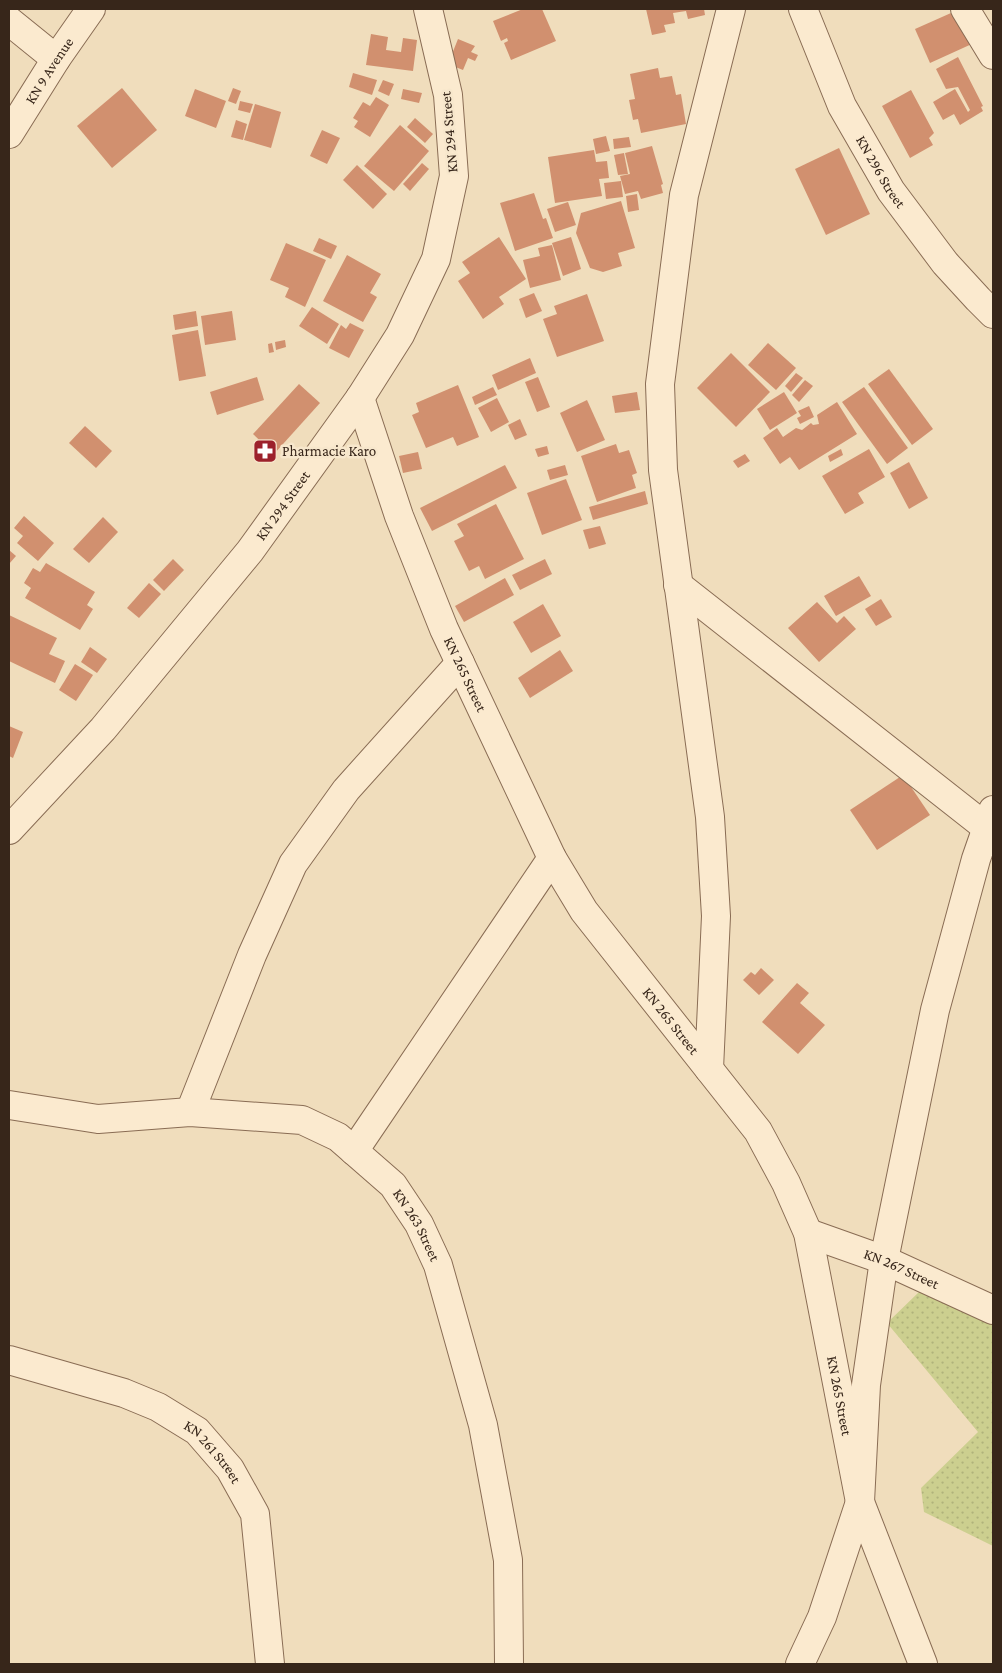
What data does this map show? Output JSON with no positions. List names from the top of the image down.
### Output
{
  "streets": {
    "street": [
      "KN 9 Avenue",
      "KN 294 Street",
      "KN 296 Street",
      "KN 265 Street",
      "KN 263 Street",
      "KN 267 Street",
      "KN 261 Street"
    ]
  },
  "crossings": [
    ["KN 294 Street", "KN 265 Street"],
    ["KN 265 Street", "KN 267 Street"]
  ],
  "places": {
    "pharmacy": ["Pharmacie Karo"]
  }
}
